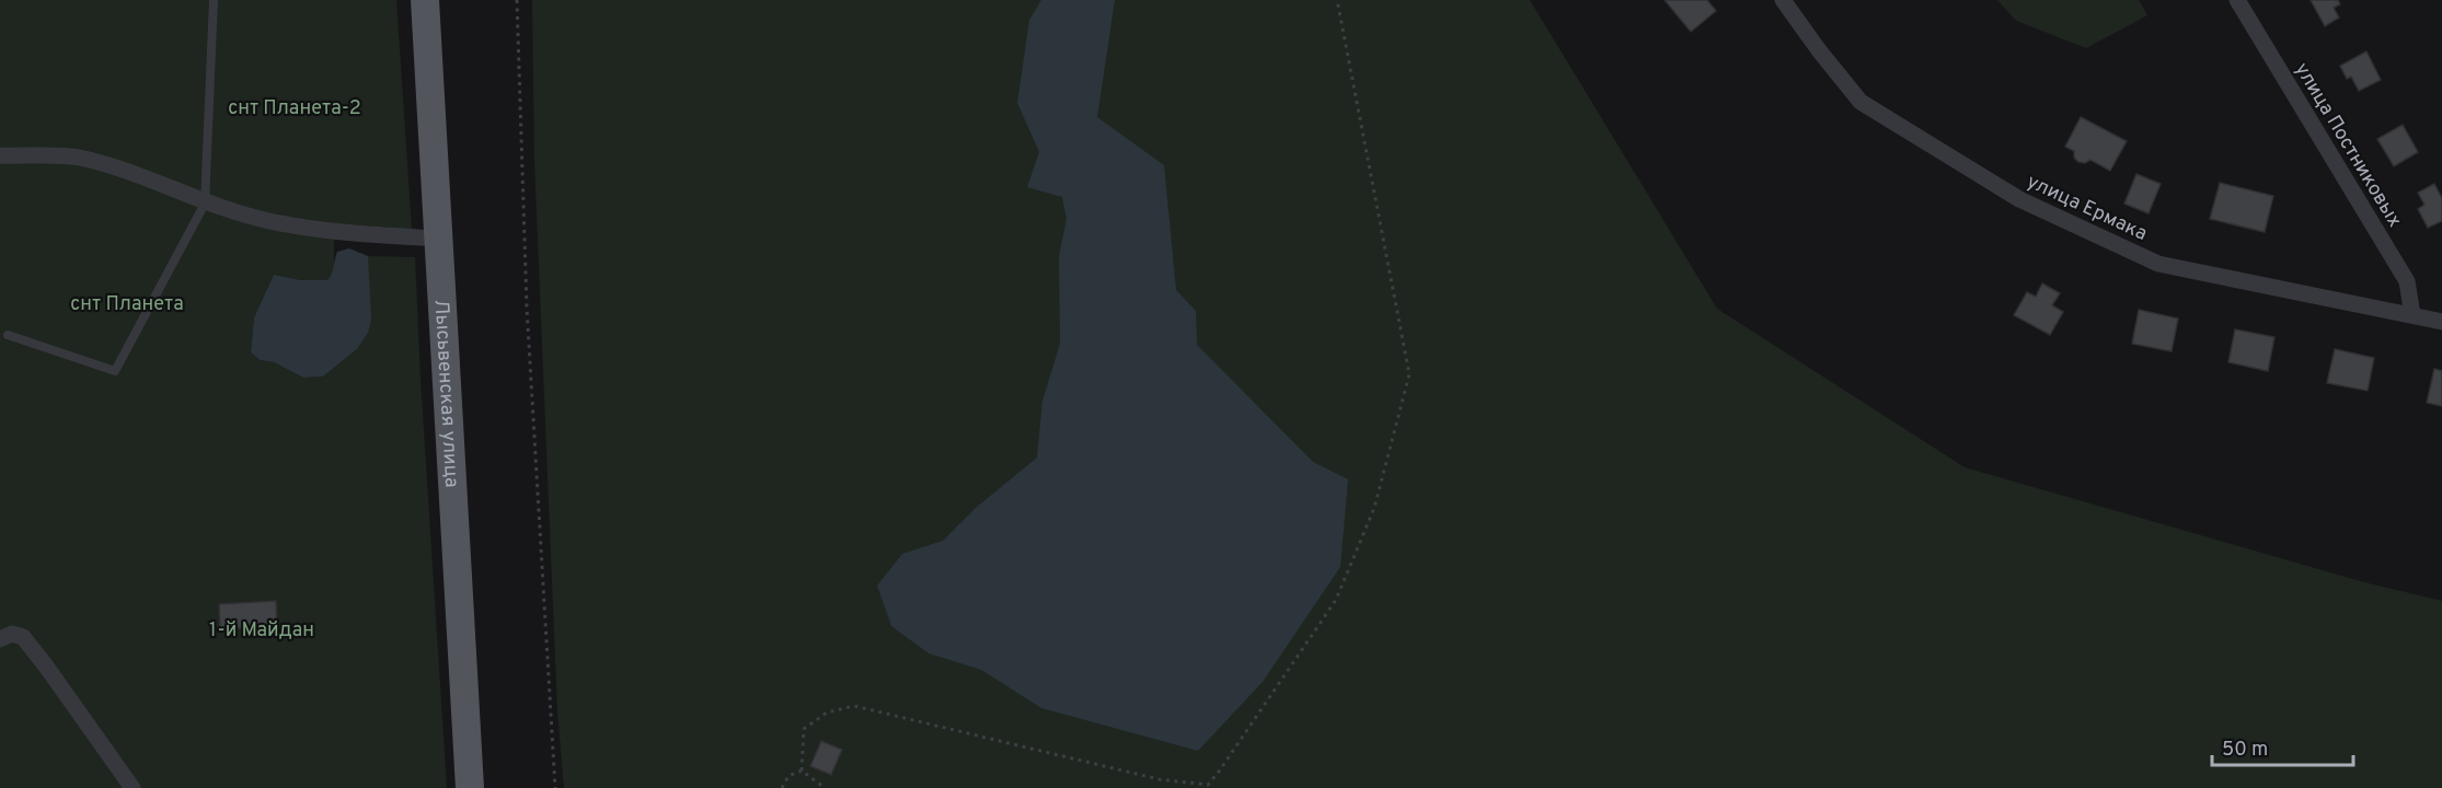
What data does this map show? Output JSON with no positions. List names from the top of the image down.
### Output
{
  "streets": {
    "main road": ["Лысьвенская улица"],
    "street": ["улица Постниковых", "улица Ермака"]
  },
  "crossings": [
    ["улица Постниковых", "улица Ермака"]
  ],
  "parks": ["снт Планета-2", "снт Планета", "1-й Майдан"],
  "scale_bar": "50 m"
}
